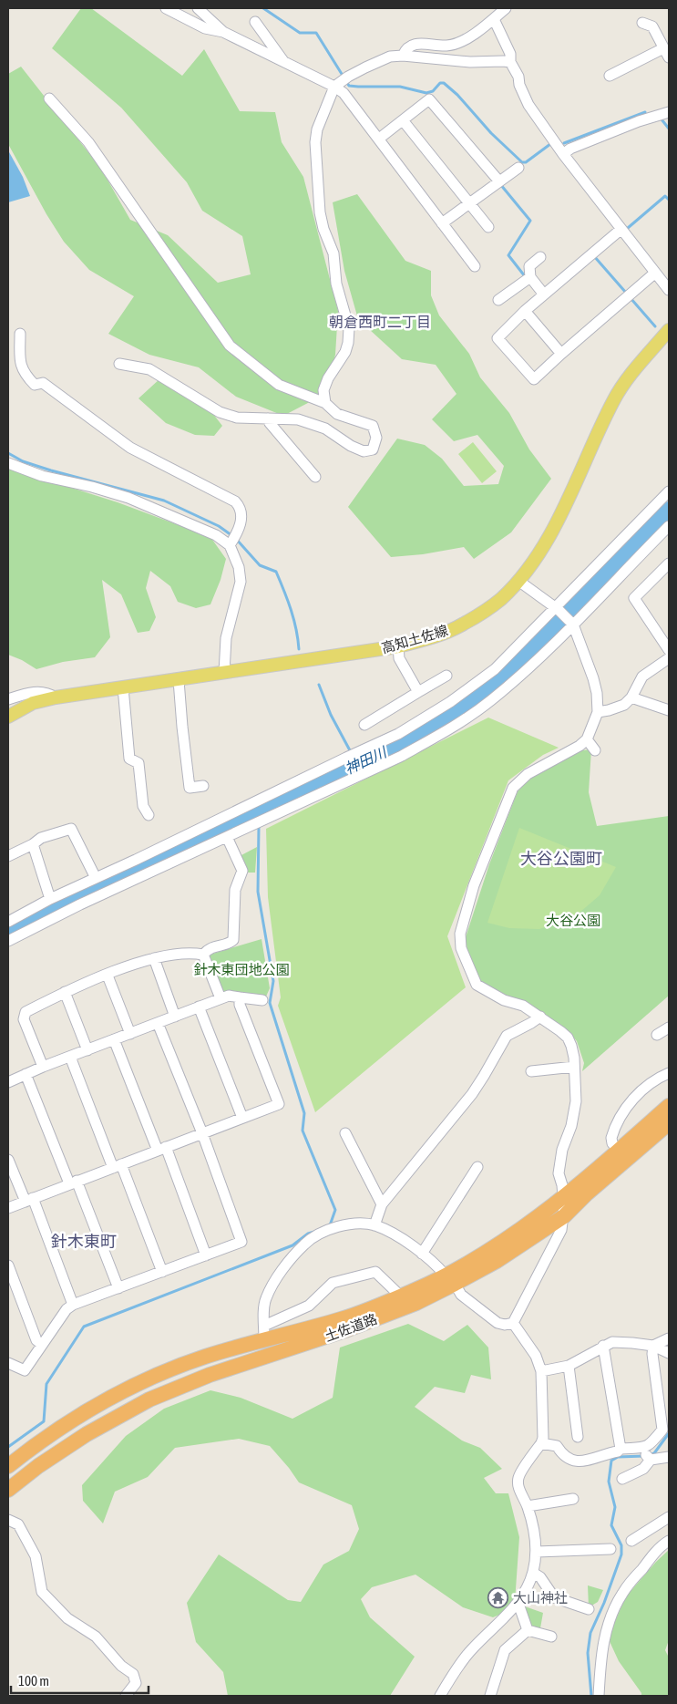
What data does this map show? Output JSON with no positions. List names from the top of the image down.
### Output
{
  "streets": {
    "highway": ["土佐道路"],
    "main road": ["高知土佐線"]
  },
  "districts": ["朝倉西町二丁目", "大谷公園町", "針木東町"],
  "water": ["神田川"],
  "parks": ["大谷公園", "針木東団地公園"],
  "places": {
    "temple": ["大山神社"]
  },
  "scale_bar": "100 m"
}
